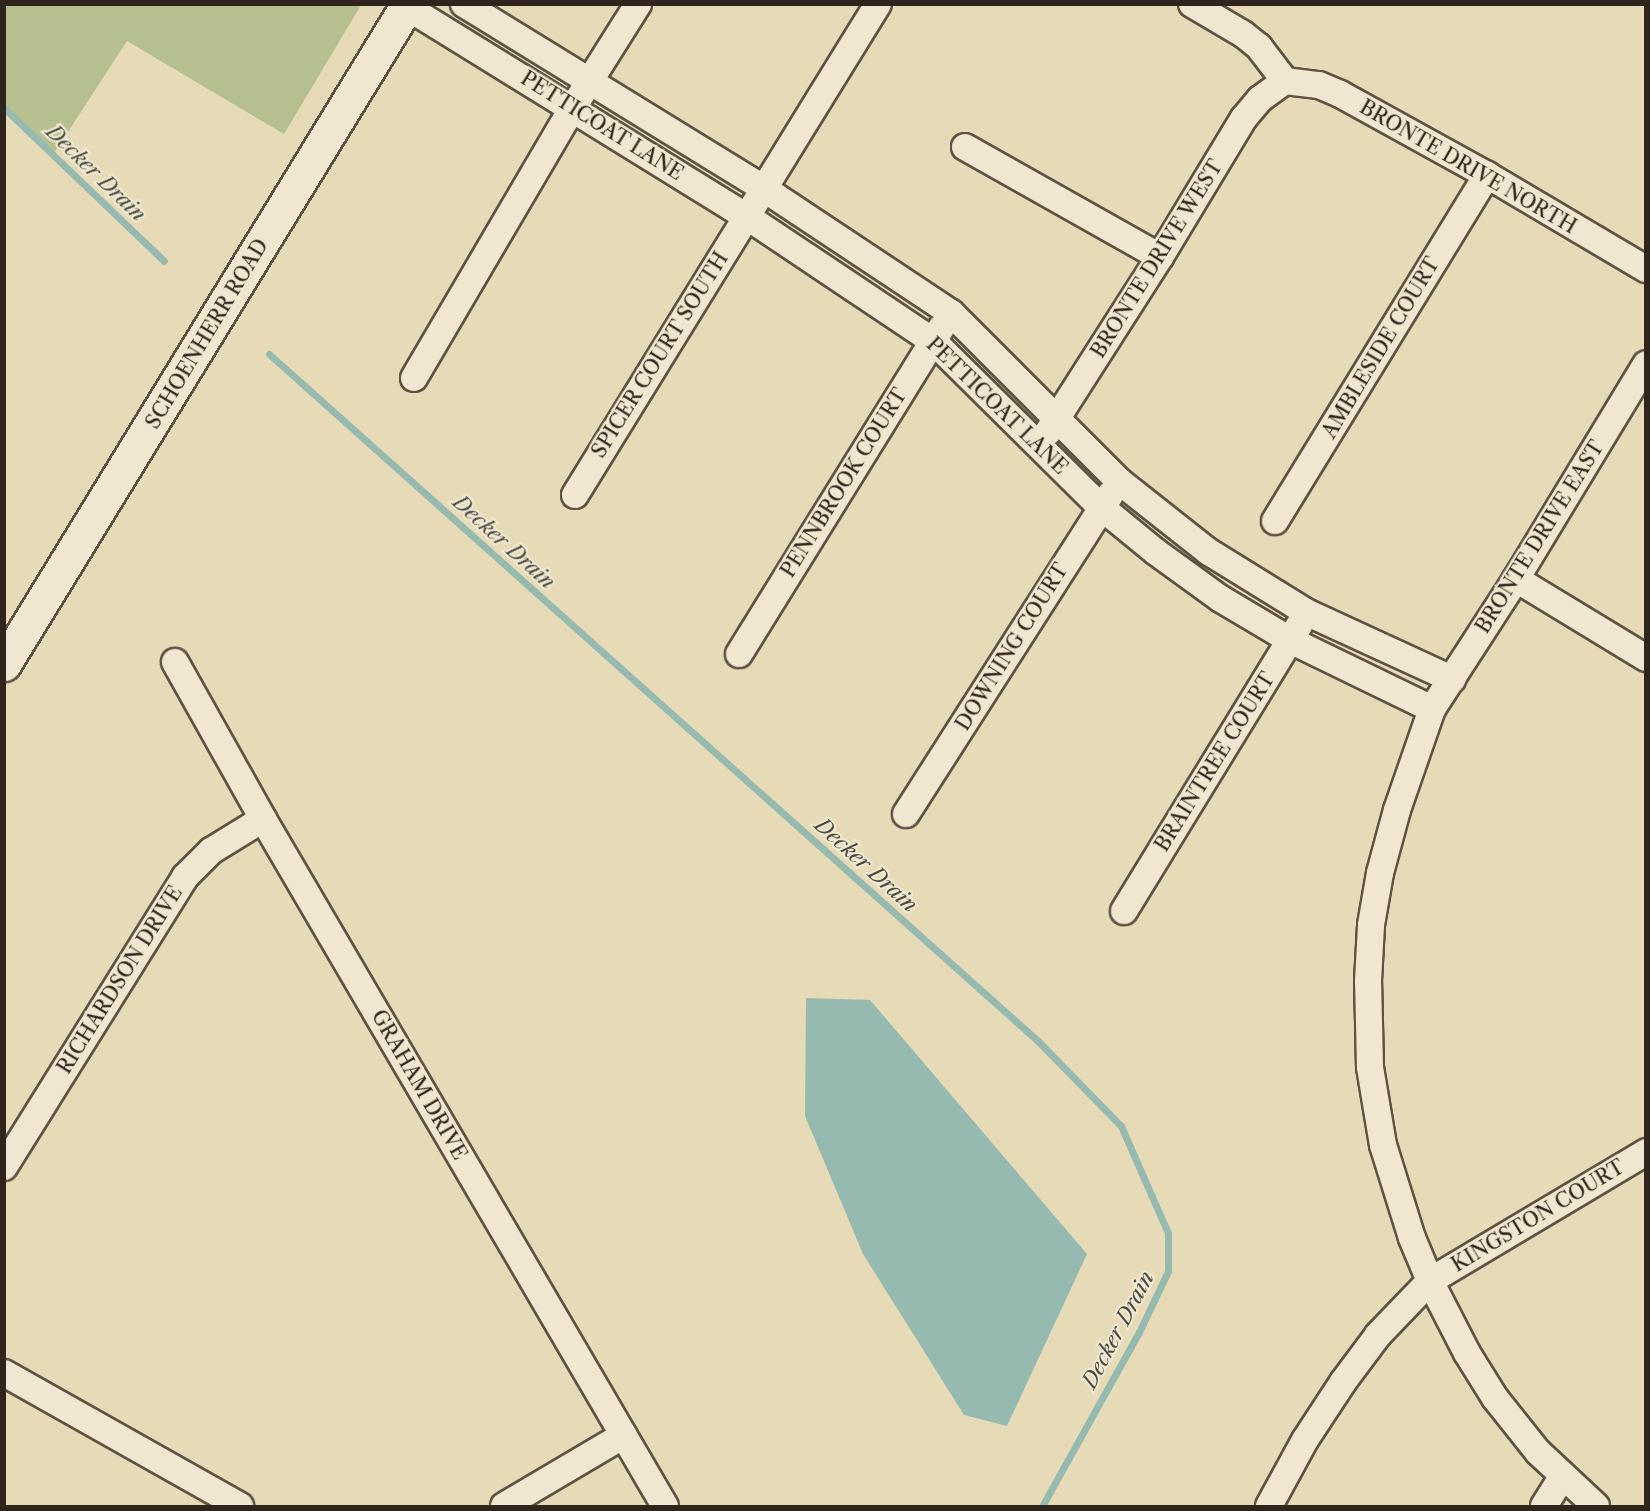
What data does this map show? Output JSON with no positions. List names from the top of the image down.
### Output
{
  "streets": {
    "street": [
      "PETTICOAT LANE",
      "BRONTE DRIVE NORTH",
      "BRONTE DRIVE WEST",
      "SCHOENHERR ROAD",
      "AMBLESIDE COURT",
      "SPICER COURT SOUTH",
      "PENNBROOK COURT",
      "BRONTE DRIVE EAST",
      "DOWNING COURT",
      "BRAINTREE COURT",
      "RICHARDSON DRIVE",
      "GRAHAM DRIVE",
      "KINGSTON COURT"
    ]
  },
  "crossings": [
    ["PETTICOAT LANE", "BRONTE DRIVE WEST"],
    ["PETTICOAT LANE", "SCHOENHERR ROAD"],
    ["PETTICOAT LANE", "SPICER COURT SOUTH"],
    ["PETTICOAT LANE", "PENNBROOK COURT"],
    ["PETTICOAT LANE", "BRONTE DRIVE EAST"],
    ["PETTICOAT LANE", "DOWNING COURT"],
    ["PETTICOAT LANE", "BRAINTREE COURT"],
    ["BRONTE DRIVE NORTH", "BRONTE DRIVE WEST"],
    ["BRONTE DRIVE NORTH", "AMBLESIDE COURT"],
    ["BRONTE DRIVE EAST", "KINGSTON COURT"],
    ["RICHARDSON DRIVE", "GRAHAM DRIVE"]
  ],
  "water": ["Decker Drain"]
}
